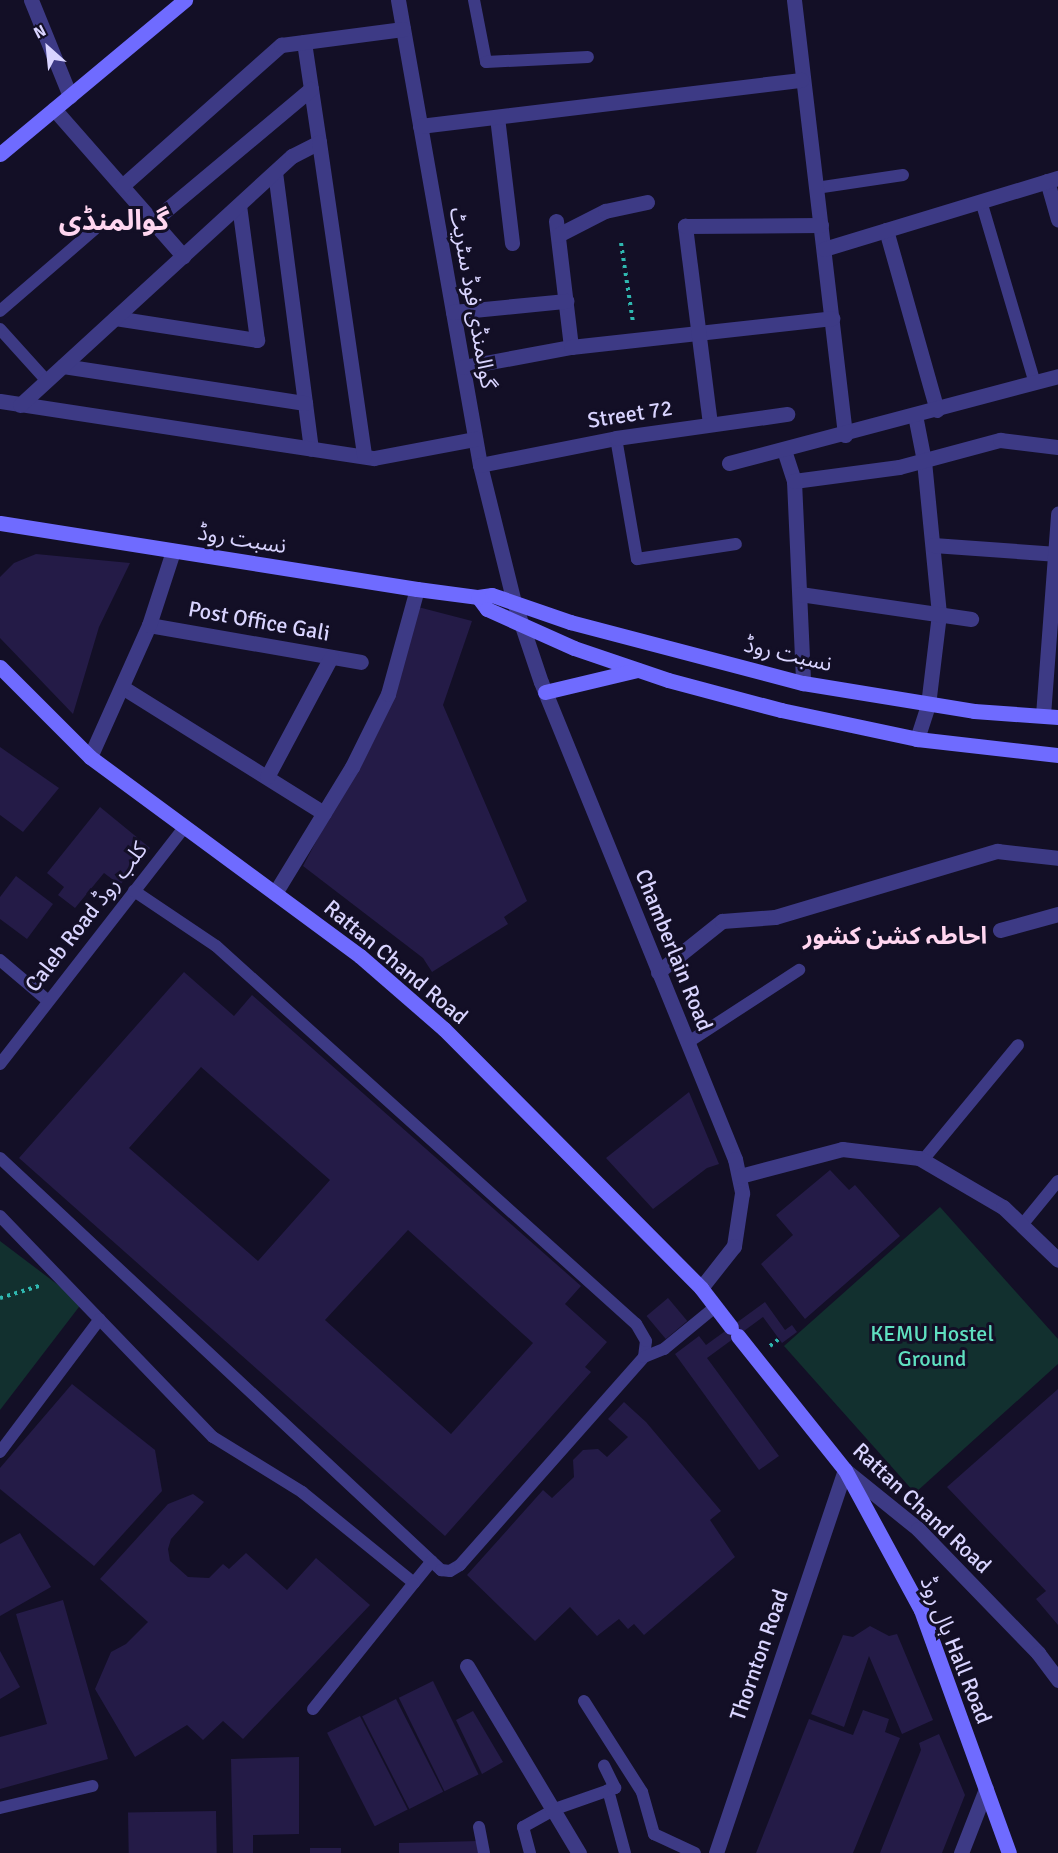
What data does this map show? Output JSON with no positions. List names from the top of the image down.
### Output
{
  "streets": {
    "main road": ["نسبت روڈ", "Rattan Chand Road", "ہال روڈ Hall Road"],
    "street": [
      "گوالمنڈی فوڈ سٹریٹ",
      "Street 72",
      "Post Office Gali",
      "Chamberlain Road",
      "Thornton Road"
    ],
    "lane": ["Caleb Road کلب روڈ"]
  },
  "crossings": [
    ["گوالمنڈی فوڈ سٹریٹ", "Street 72"],
    ["گوالمنڈی فوڈ سٹریٹ", "نسبت روڈ"],
    ["گوالمنڈی فوڈ سٹریٹ", "Chamberlain Road"],
    ["Caleb Road کلب روڈ", "Rattan Chand Road"],
    ["Chamberlain Road", "Rattan Chand Road"],
    ["Rattan Chand Road", "ہال روڈ Hall Road"],
    ["Rattan Chand Road", "Thornton Road"],
    ["ہال روڈ Hall Road", "Thornton Road"]
  ],
  "districts": ["گوالمنڈی", "احاطہ کشن کشور"],
  "parks": ["KEMU Hostel Ground"],
  "north": "top left"
}
